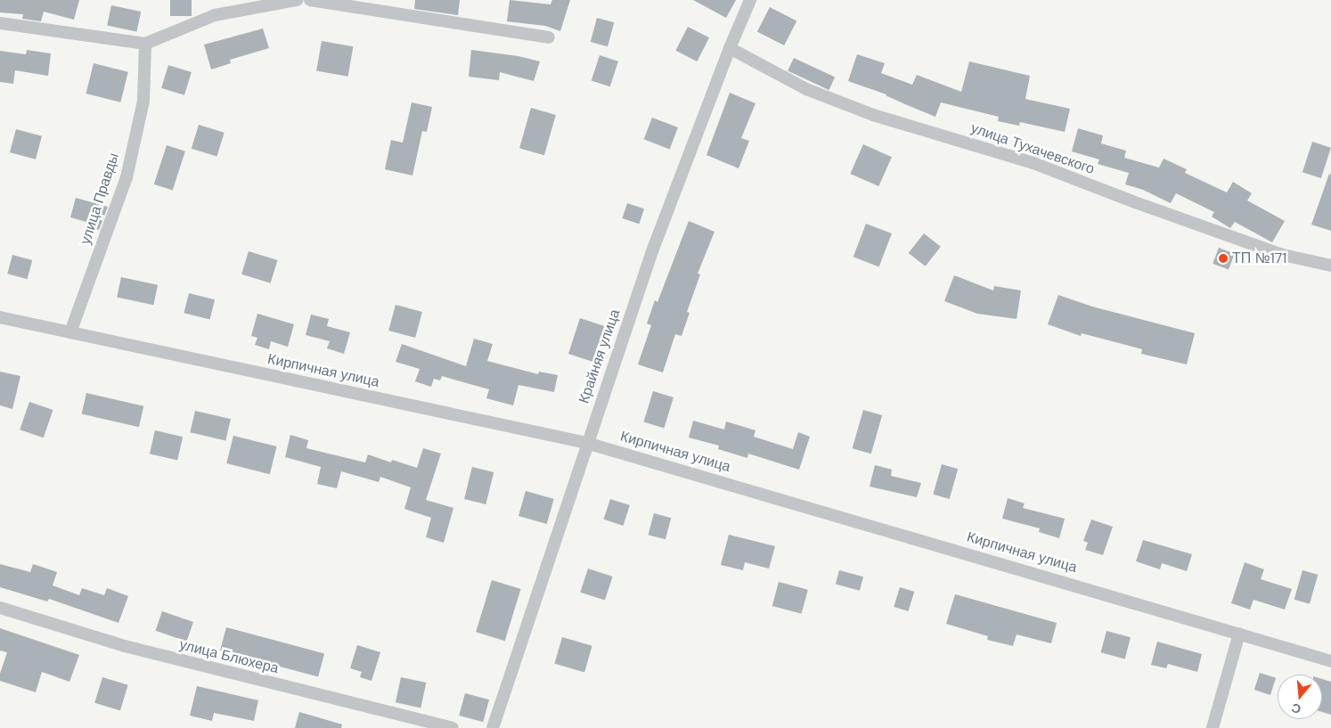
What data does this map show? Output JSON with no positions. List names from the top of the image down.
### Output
{
  "streets": {
    "street": [
      "улица Тухачевского",
      "улица Правды",
      "Крайняя улица",
      "Кирпичная улица",
      "улица Блюхера"
    ]
  },
  "crossings": [
    ["улица Тухачевского", "Крайняя улица"],
    ["улица Правды", "Кирпичная улица"],
    ["Крайняя улица", "Кирпичная улица"]
  ],
  "places": ["ТП №171"],
  "north": "bottom"
}
